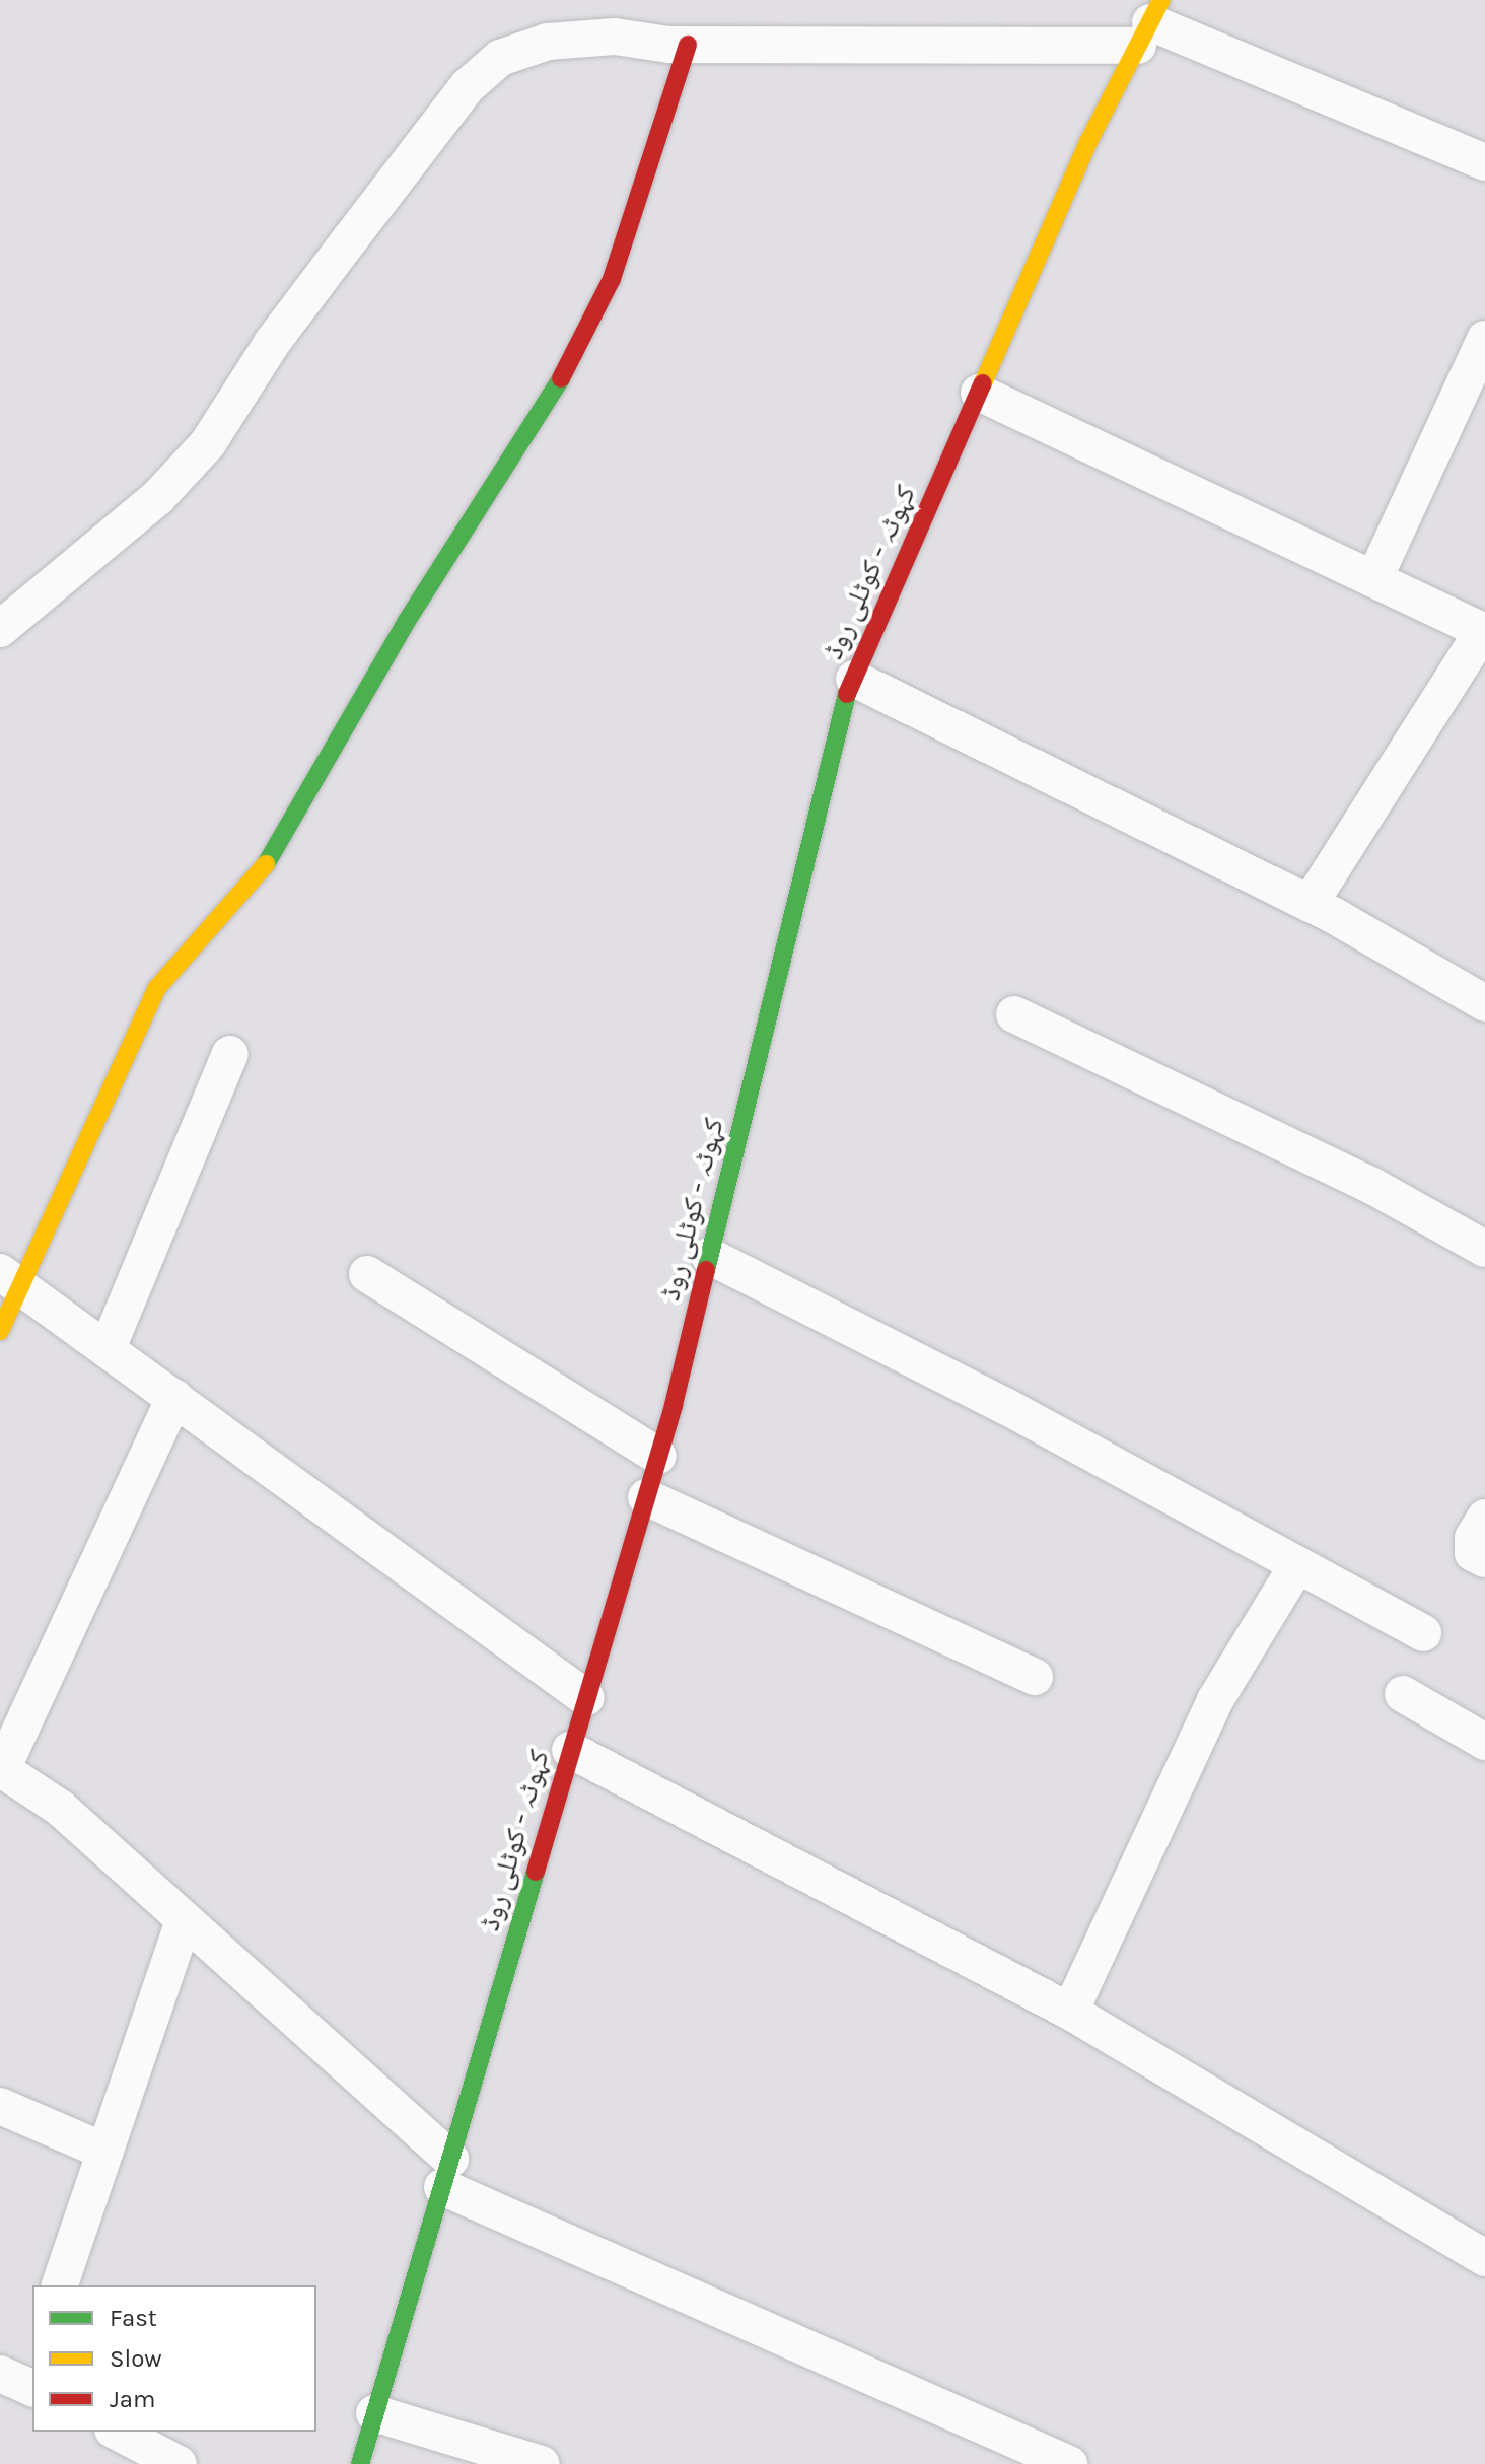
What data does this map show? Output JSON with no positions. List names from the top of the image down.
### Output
{
  "streets": {
    "main road": ["کہوٹہ - کوٹلی روڈ"]
  },
  "legend": ["Fast", "Slow", "Jam"]
}
